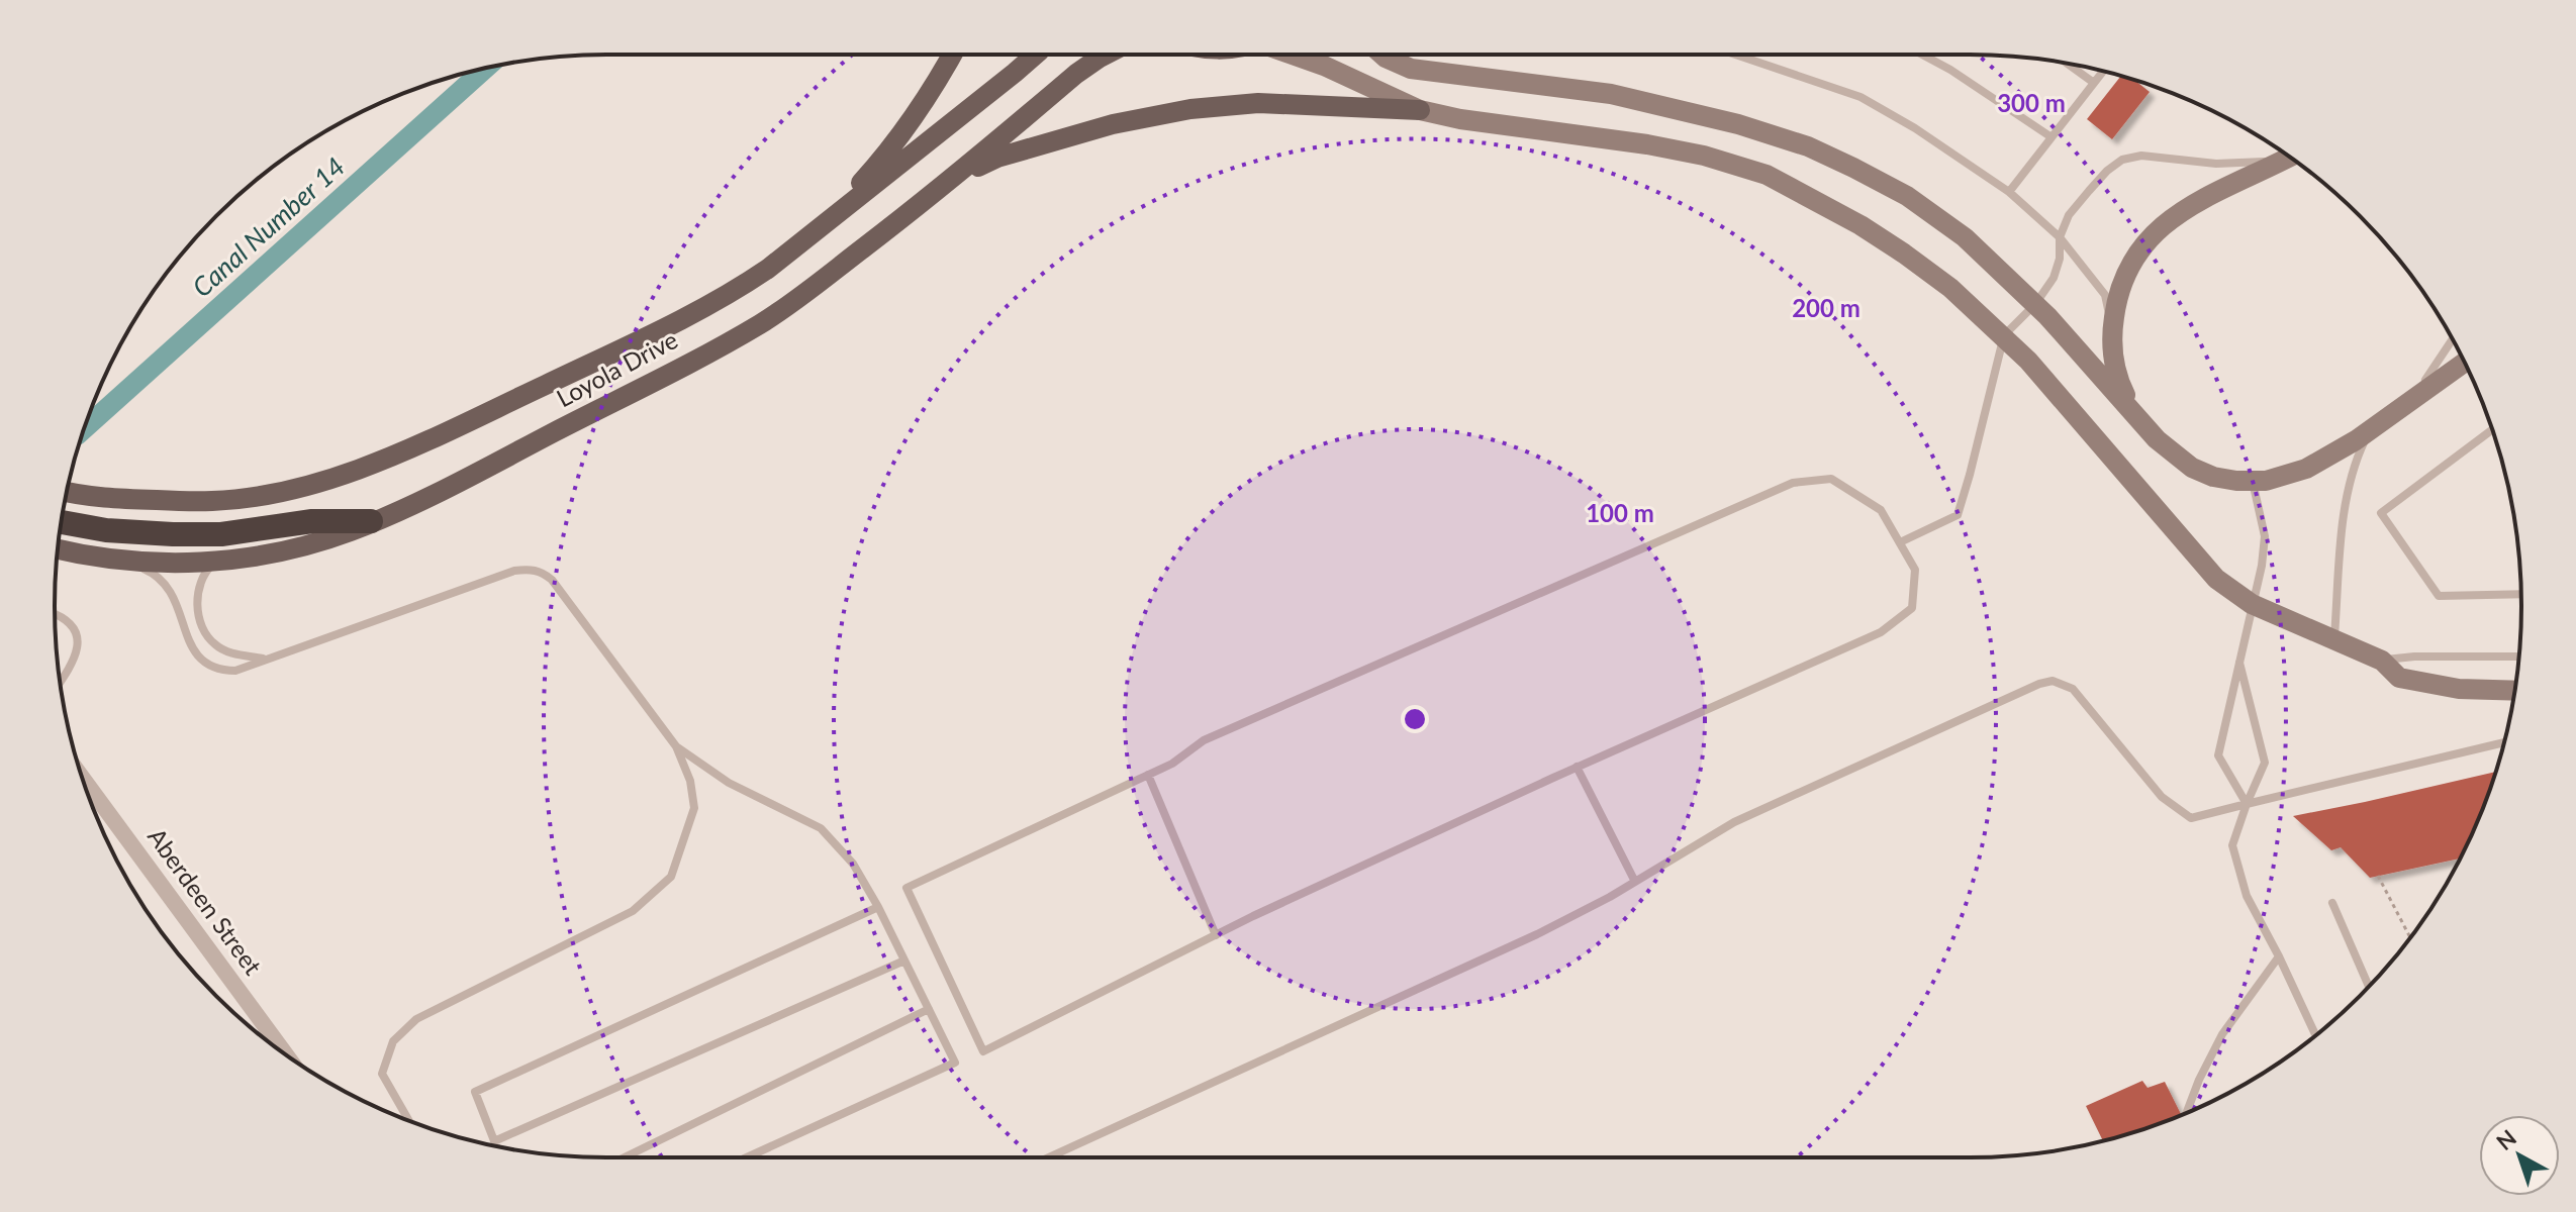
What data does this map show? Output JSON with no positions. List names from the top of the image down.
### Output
{
  "streets": {
    "main road": ["Loyola Drive"],
    "street": ["Aberdeen Street"]
  },
  "water": ["Canal Number 14"],
  "north": "top left",
  "rings": ["300 m", "200 m", "100 m"]
}
